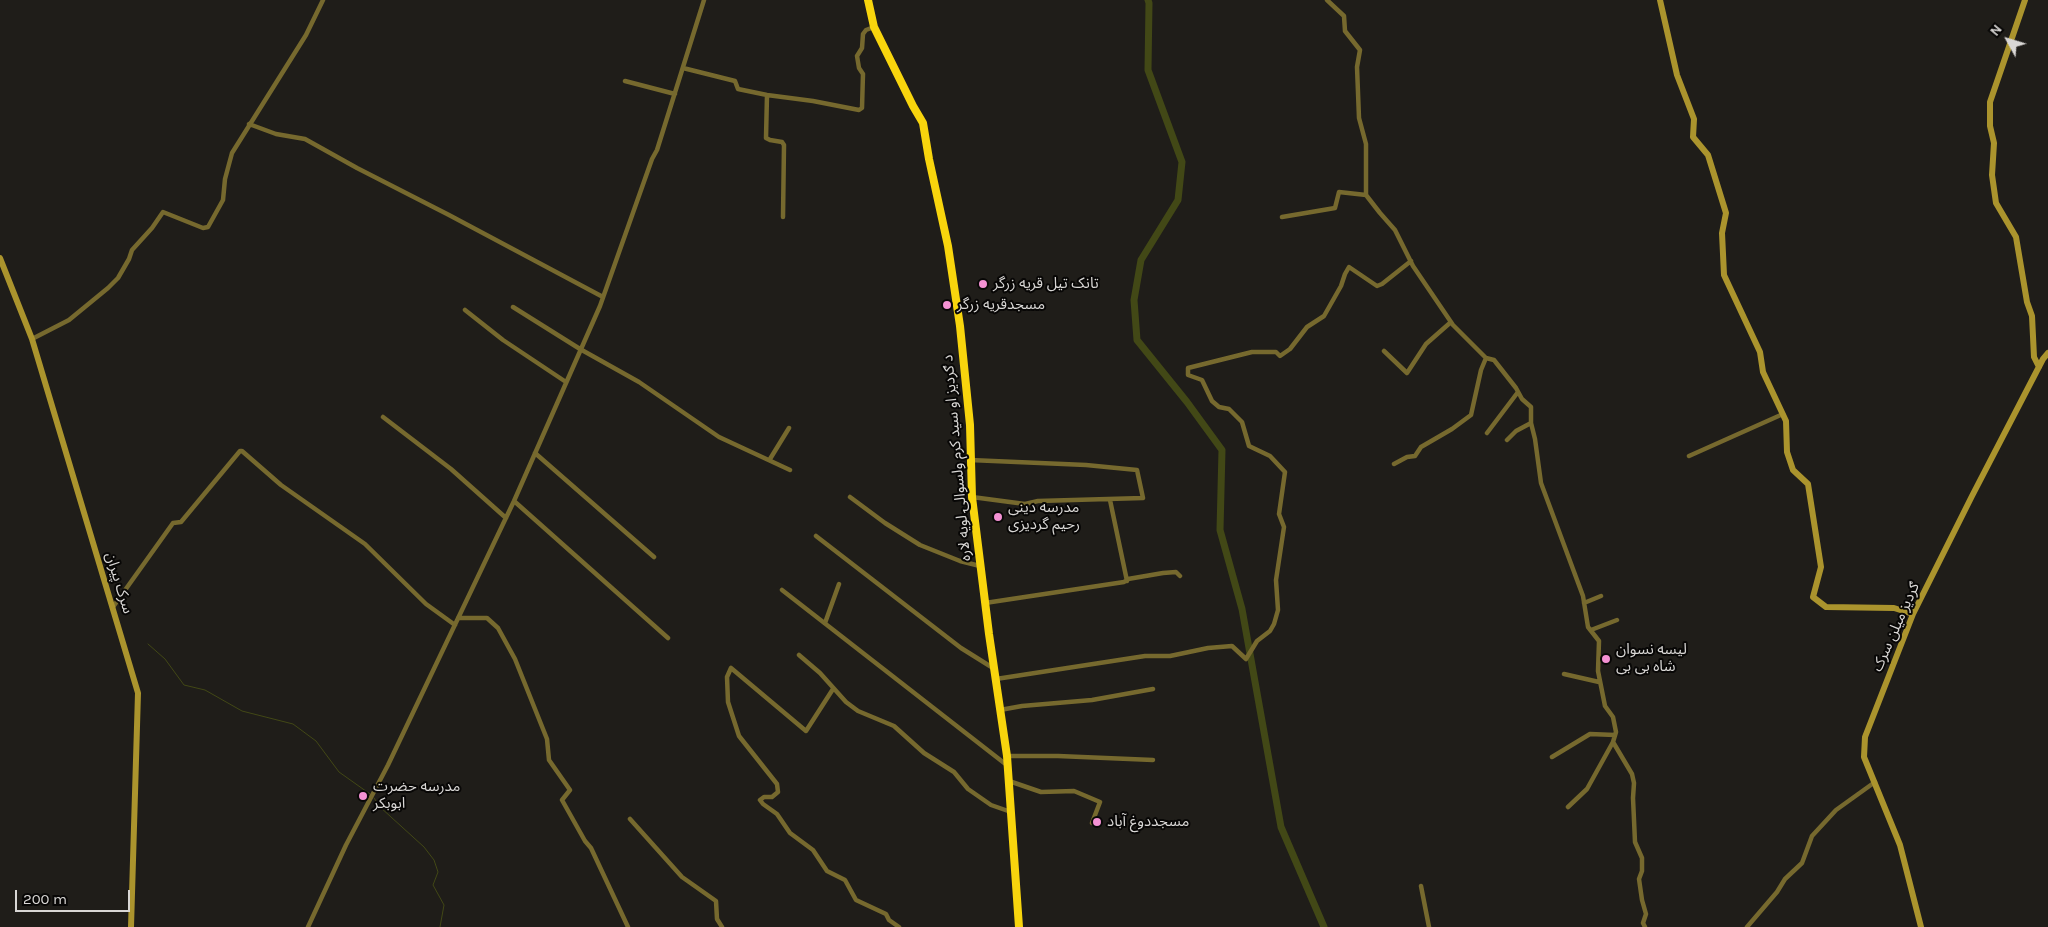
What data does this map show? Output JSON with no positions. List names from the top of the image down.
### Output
{
  "streets": {
    "highway": ["د ګردیز او سید کرم ولسوالۍ لویه لاره"],
    "street": ["سرک پیران", "ګردیز میلن سرک"]
  },
  "places": [
    "تانک تیل قریه زرگر",
    "مسجدقریه زرگر",
    "مدرسه دینی رحیم گردیزی",
    "لیسه نسوان شاه بی بی",
    "مدرسه حضرت ابوبکر",
    "مسجددوغ آباد"
  ],
  "scale_bar": "200 m",
  "north": "top left"
}
